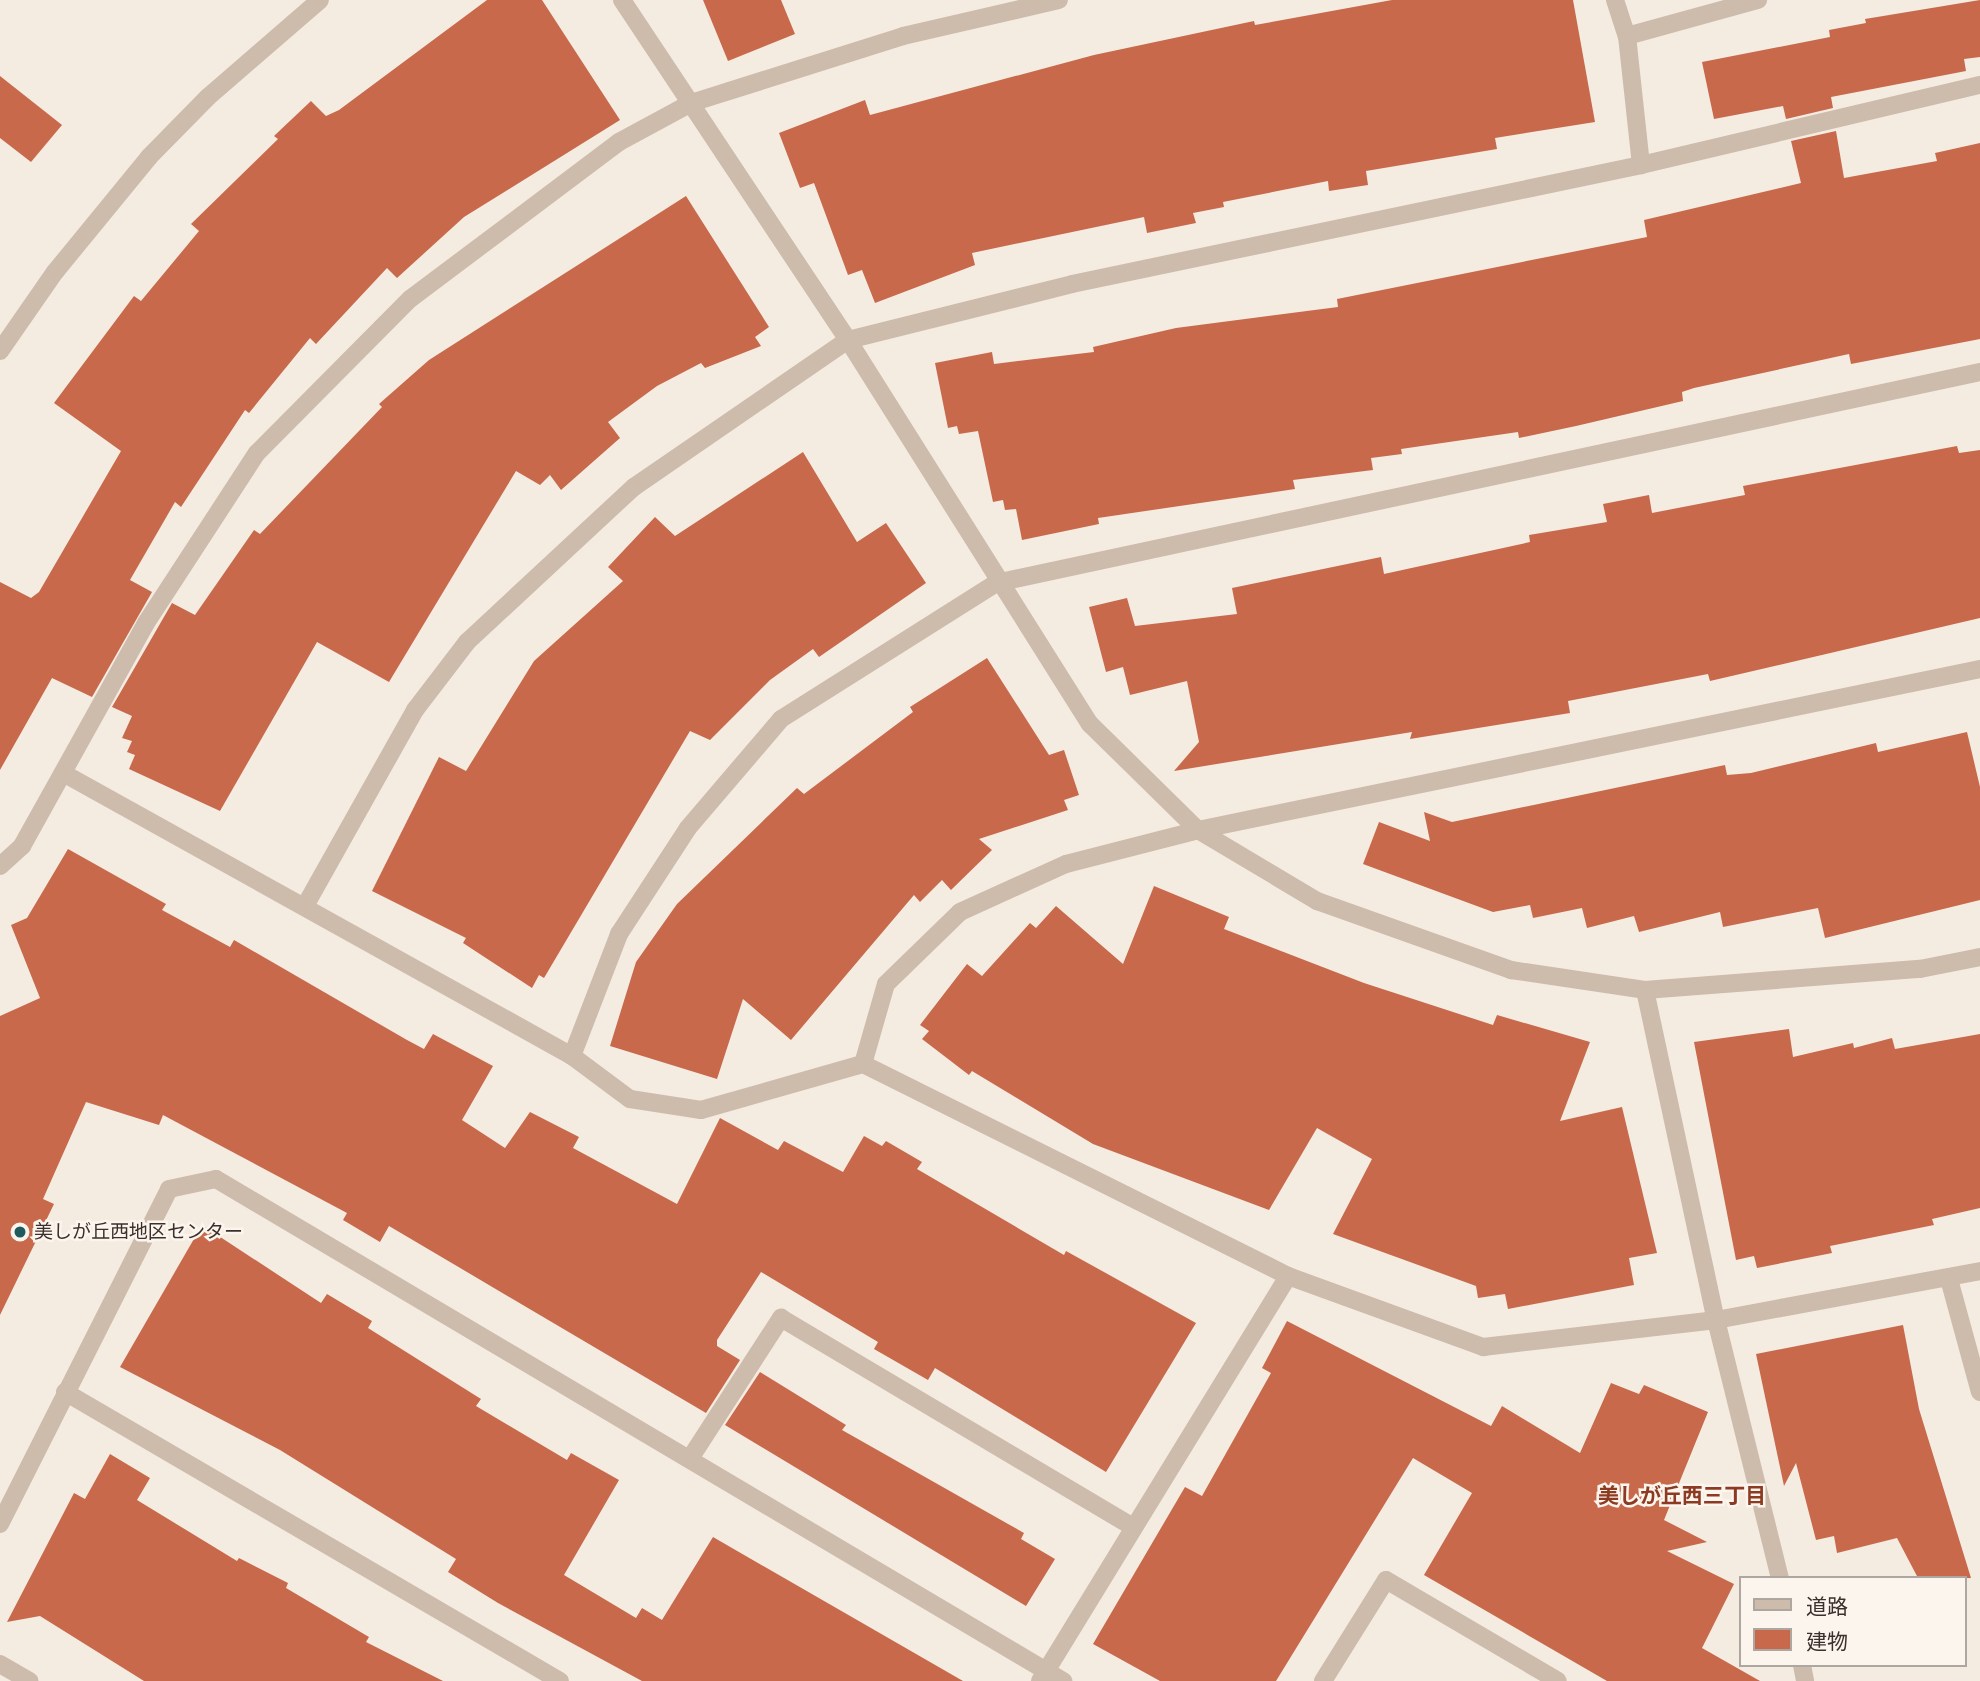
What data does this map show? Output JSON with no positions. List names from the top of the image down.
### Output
{
  "districts": ["美しが丘西三丁目"],
  "places": ["美しが丘西地区センター"],
  "legend": ["道路", "建物"]
}
